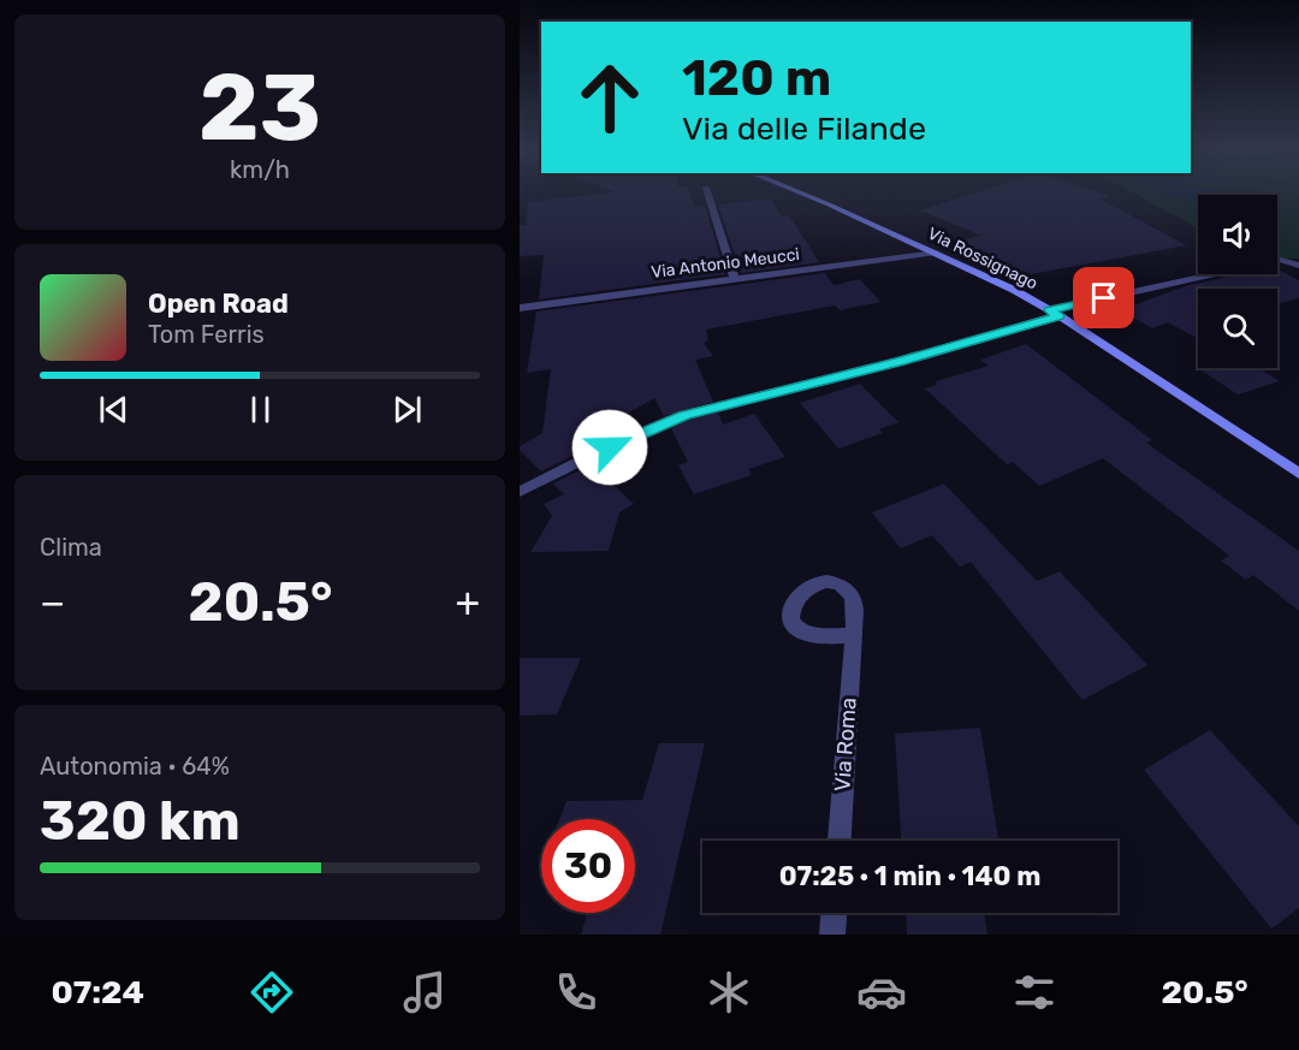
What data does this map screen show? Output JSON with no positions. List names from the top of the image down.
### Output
{
  "streets": {
    "street": ["Via Rossignago", "Via Antonio Meucci", "Via Roma"]
  },
  "crossings": [
    ["Via Rossignago", "Via Antonio Meucci"]
  ],
  "page": {
    "tile": [
      ["23", "km/h"],
      "Clima",
      ["Autonomia · 64%", "320 km"]
    ],
    "turn": ["120 m", "Via delle Filande"],
    "song": ["Open Road", "Tom Ferris"],
    "heat": ["−", "20.5°", "+"],
    "limit": "30",
    "trip": "07:25 · 1 min · 140 m",
    "tabs": ["07:24", "20.5°"]
  }
}
